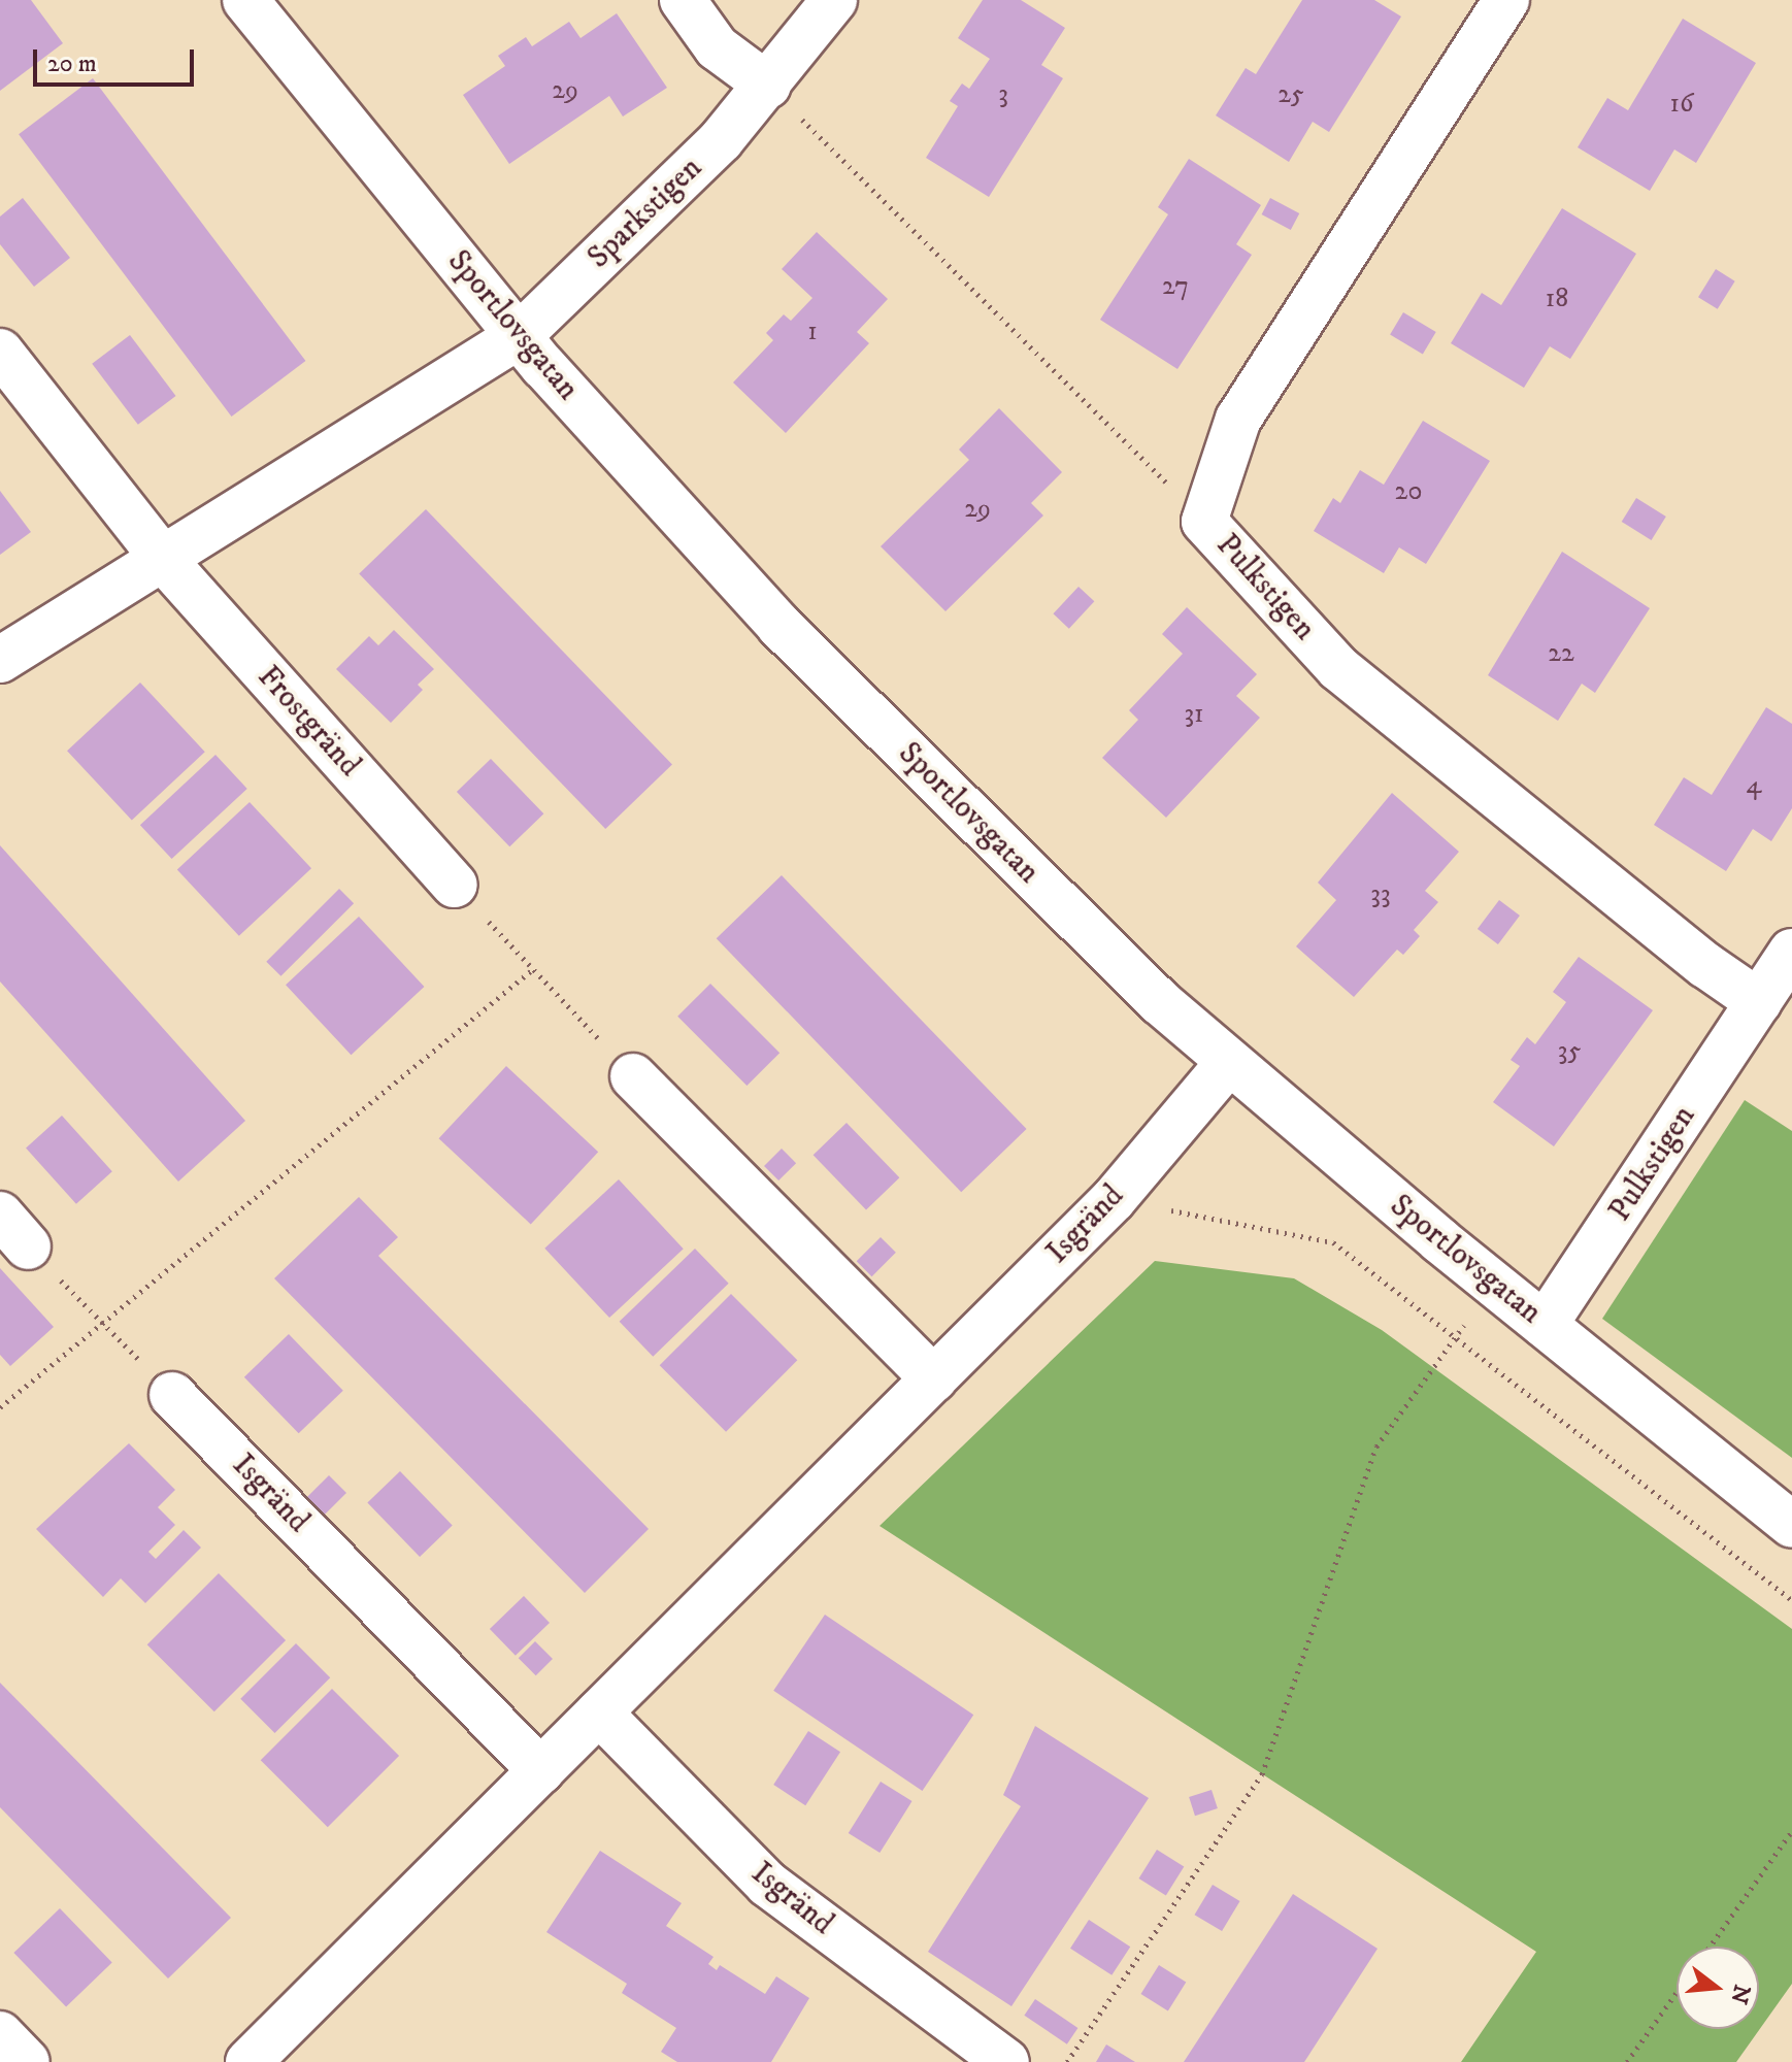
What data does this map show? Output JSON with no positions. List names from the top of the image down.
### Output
{
  "streets": {
    "street": [
      "Sparkstigen",
      "Sportlovsgatan",
      "Pulkstigen",
      "Frostgränd",
      "Isgränd"
    ]
  },
  "crossings": [
    ["Sparkstigen", "Sportlovsgatan"],
    ["Sportlovsgatan", "Pulkstigen"],
    ["Sportlovsgatan", "Isgränd"]
  ],
  "house_numbers": [
    "29",
    "3",
    "25",
    "16",
    "27",
    "18",
    "1",
    "20",
    "29",
    "22",
    "31",
    "4",
    "33",
    "35"
  ],
  "scale_bar": "20 m",
  "north": "right"
}
